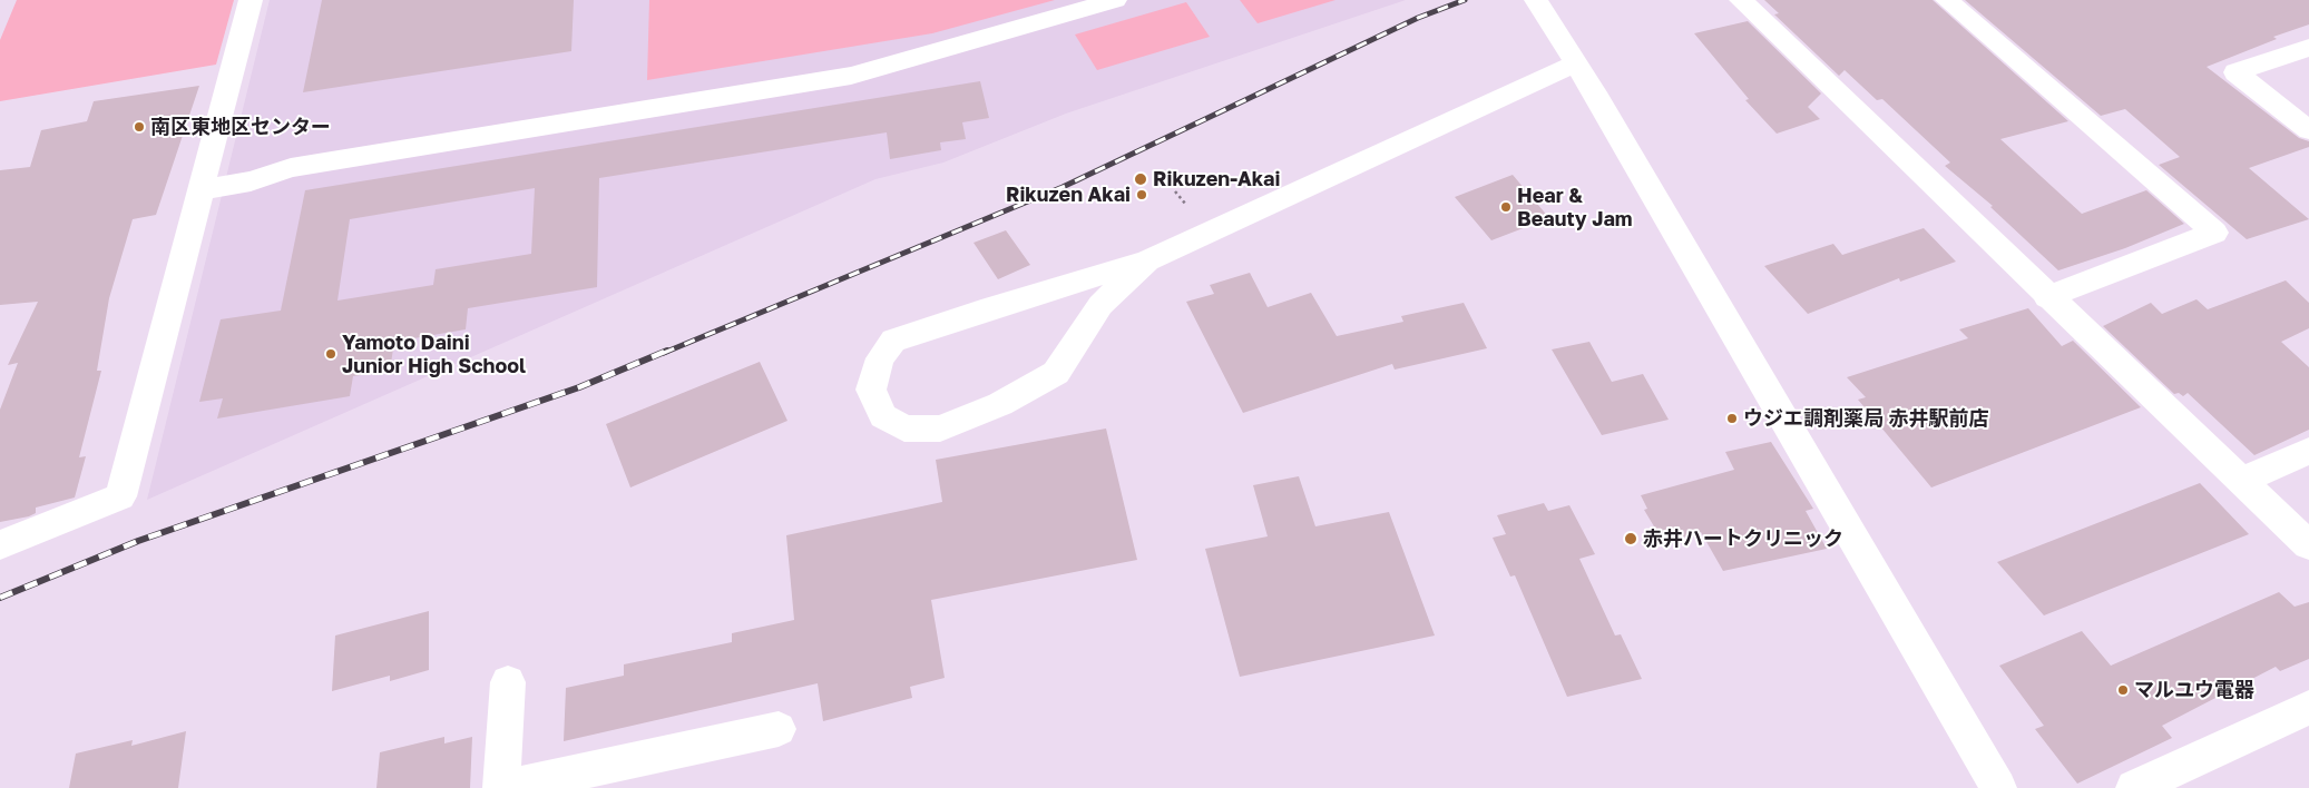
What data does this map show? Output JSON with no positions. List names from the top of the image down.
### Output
{
  "places": [
    "南区東地区センター",
    "Rikuzen-Akai",
    "Rikuzen Akai",
    "Hear & Beauty Jam",
    "Yamoto Daini Junior High School",
    "ウジエ調剤薬局 赤井駅前店",
    "赤井ハートクリニック",
    "マルユウ電器"
  ]
}
